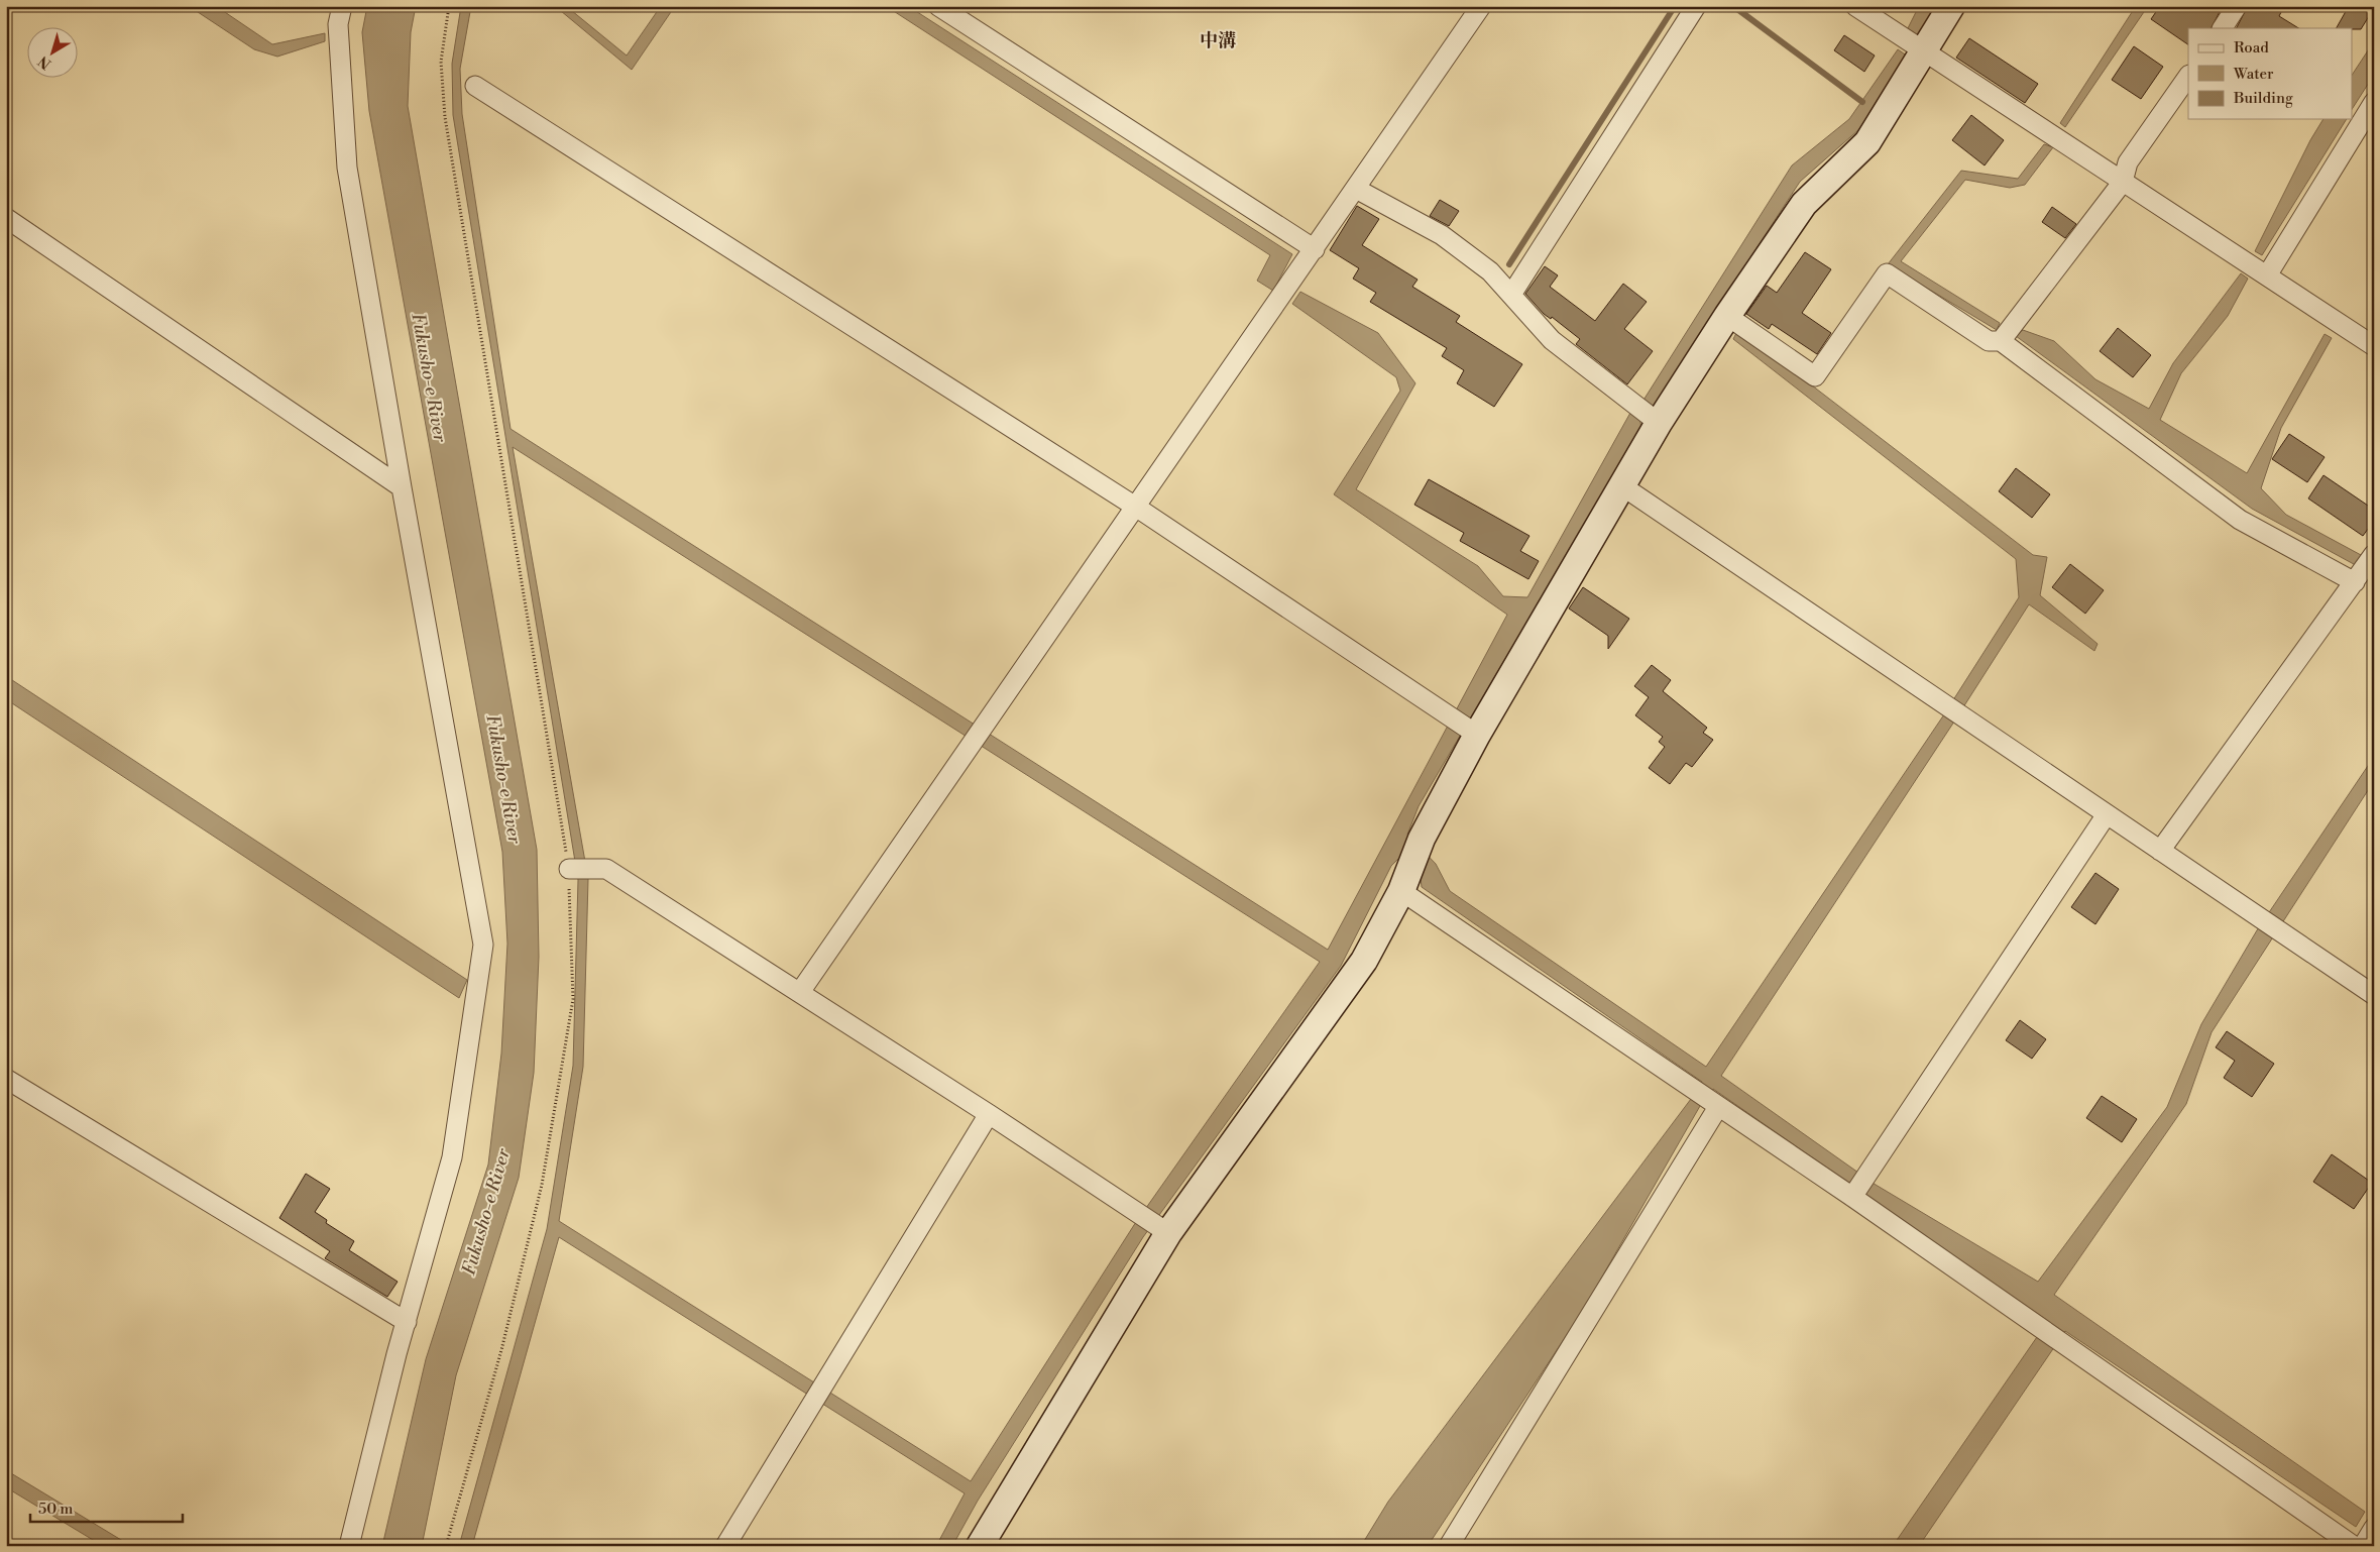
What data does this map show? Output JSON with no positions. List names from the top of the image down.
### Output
{
  "districts": ["中溝"],
  "water": ["Fukusho-e River"],
  "legend": ["Road", "Water", "Building"],
  "scale_bar": "50 m",
  "north": "bottom left"
}
